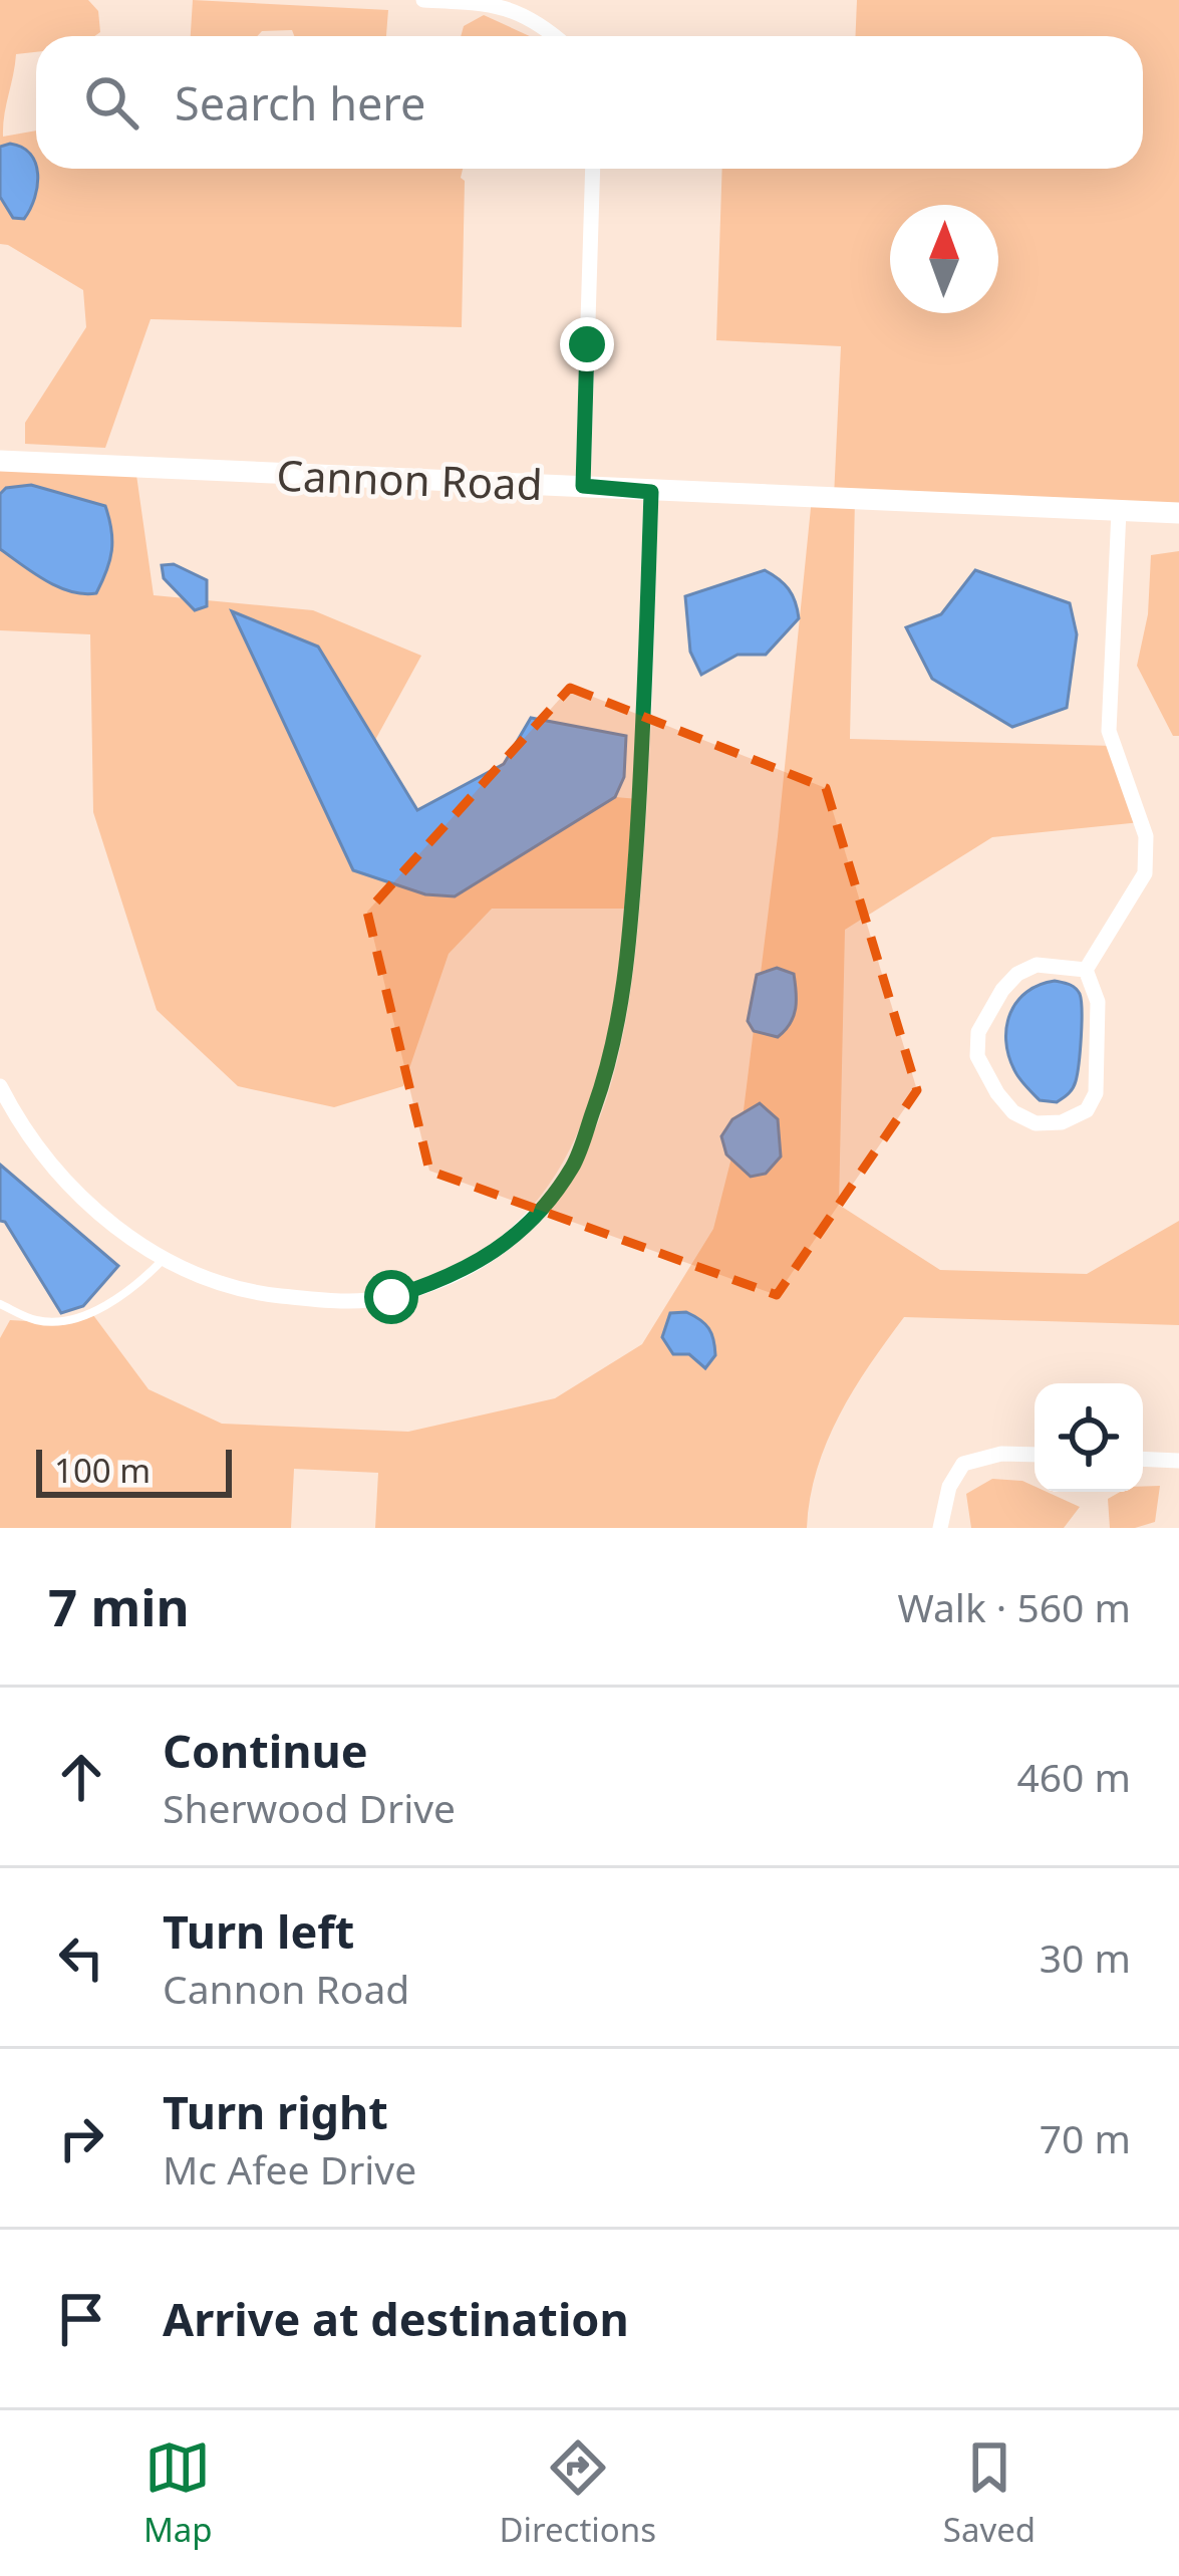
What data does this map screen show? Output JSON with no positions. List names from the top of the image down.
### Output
{
  "streets": {
    "main road": ["Cannon Road"]
  },
  "scale_bar": "100 m",
  "north": "top",
  "page": {
    "search": "Search here",
    "scale": "100 m",
    "heading": ["7 min", "Walk · 560 m"],
    "list": [
      ["Continue", "Sherwood Drive", "460 m"],
      ["Turn left", "Cannon Road", "30 m"],
      ["Turn right", "Mc Afee Drive", "70 m"],
      "Arrive at destination"
    ],
    "nav": ["Map", "Directions", "Saved"]
  }
}
